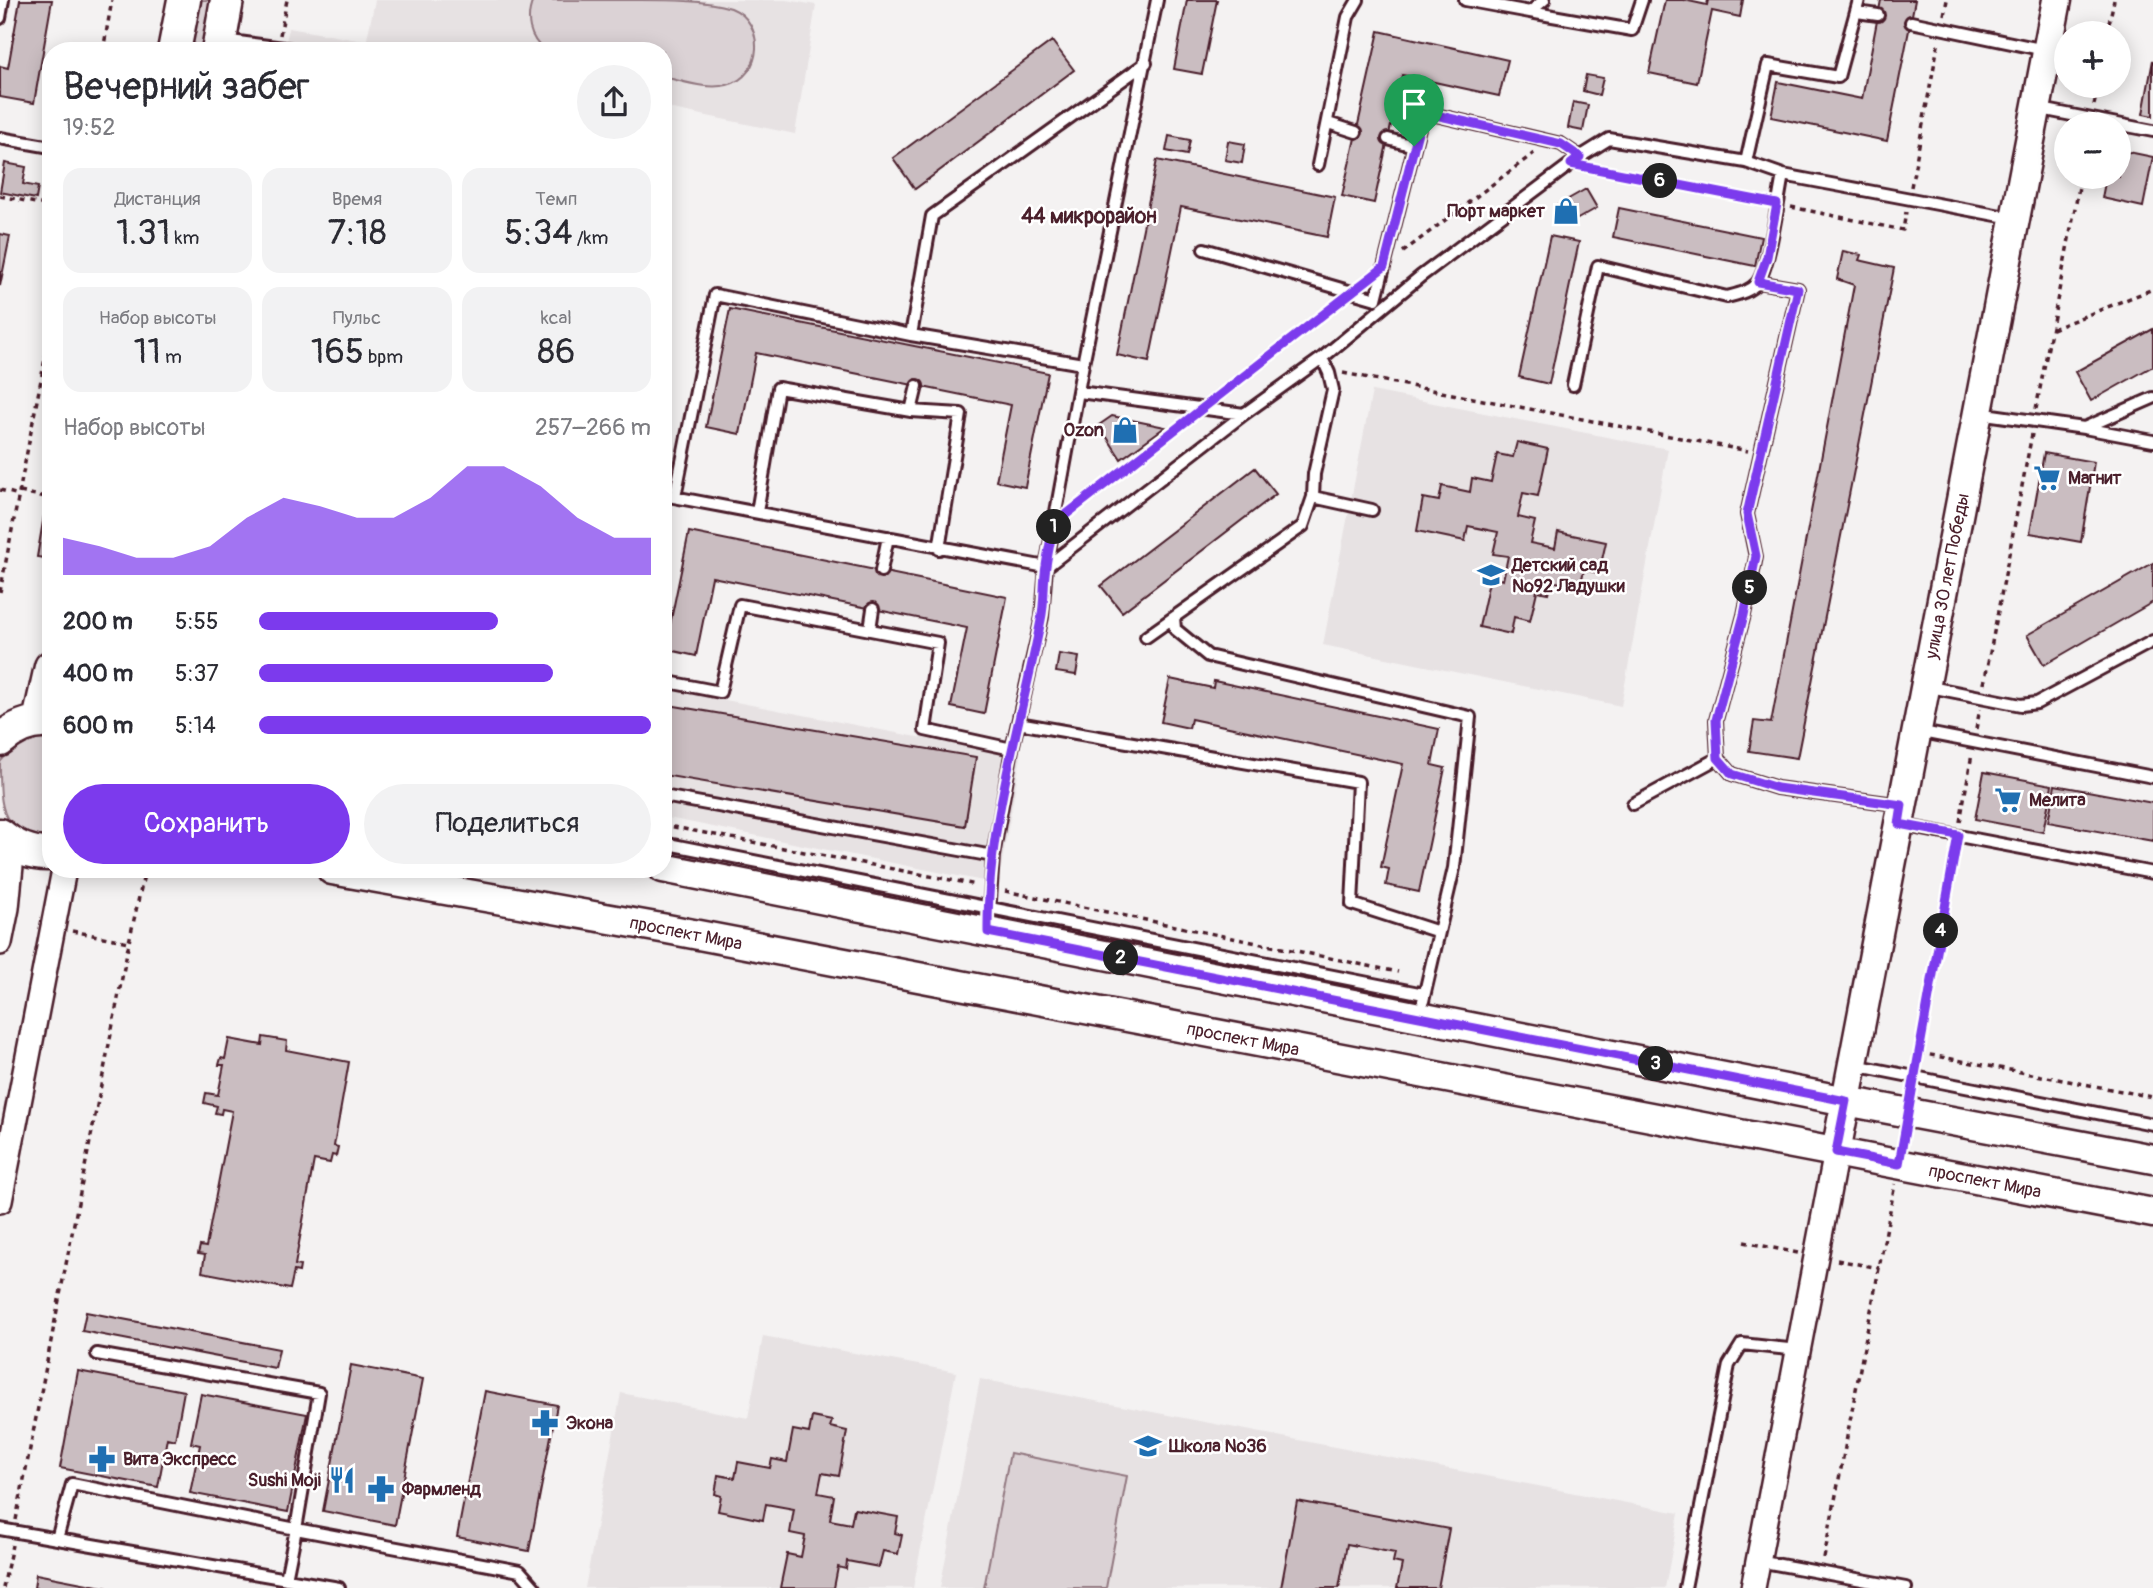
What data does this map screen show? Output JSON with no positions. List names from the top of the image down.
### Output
{
  "streets": {
    "street": ["улица 30 лет Победы", "проспект Мира"]
  },
  "crossings": [
    ["улица 30 лет Победы", "проспект Мира"]
  ],
  "districts": ["44 микрорайон"],
  "places": {
    "shop": ["Порт маркет", "Ozon"],
    "supermarket": ["Магнит", "Мелита"],
    "school or university": ["Детский сад №92 Ладушки", "Школа №36"],
    "pharmacy": ["Экона", "Вита Экспресс", "Фармленд"],
    "restaurant": ["Sushi Moji"]
  },
  "page": {
    "map_buttons": ["+", "−"],
    "heading": ["Вечерний забег", "19:52"],
    "stats": [
      ["Дистанция", "1.31 km"],
      ["Время", "7:18"],
      ["Темп", "5:34 /km"],
      ["Набор высоты", "11 m"],
      ["Пульс", "165 bpm"],
      ["kcal", "86"]
    ],
    "pins": [
      "6",
      "1",
      "5",
      "4",
      "2",
      "3"
    ],
    "chart": ["Набор высоты", "257–266 m"],
    "list": [
      {
        "name": "200 m",
        "note": "5:55"
      },
      {
        "name": "400 m",
        "note": "5:37"
      },
      {
        "name": "600 m",
        "note": "5:14"
      }
    ],
    "buttons": ["Сохранить", "Поделиться"]
  }
}
